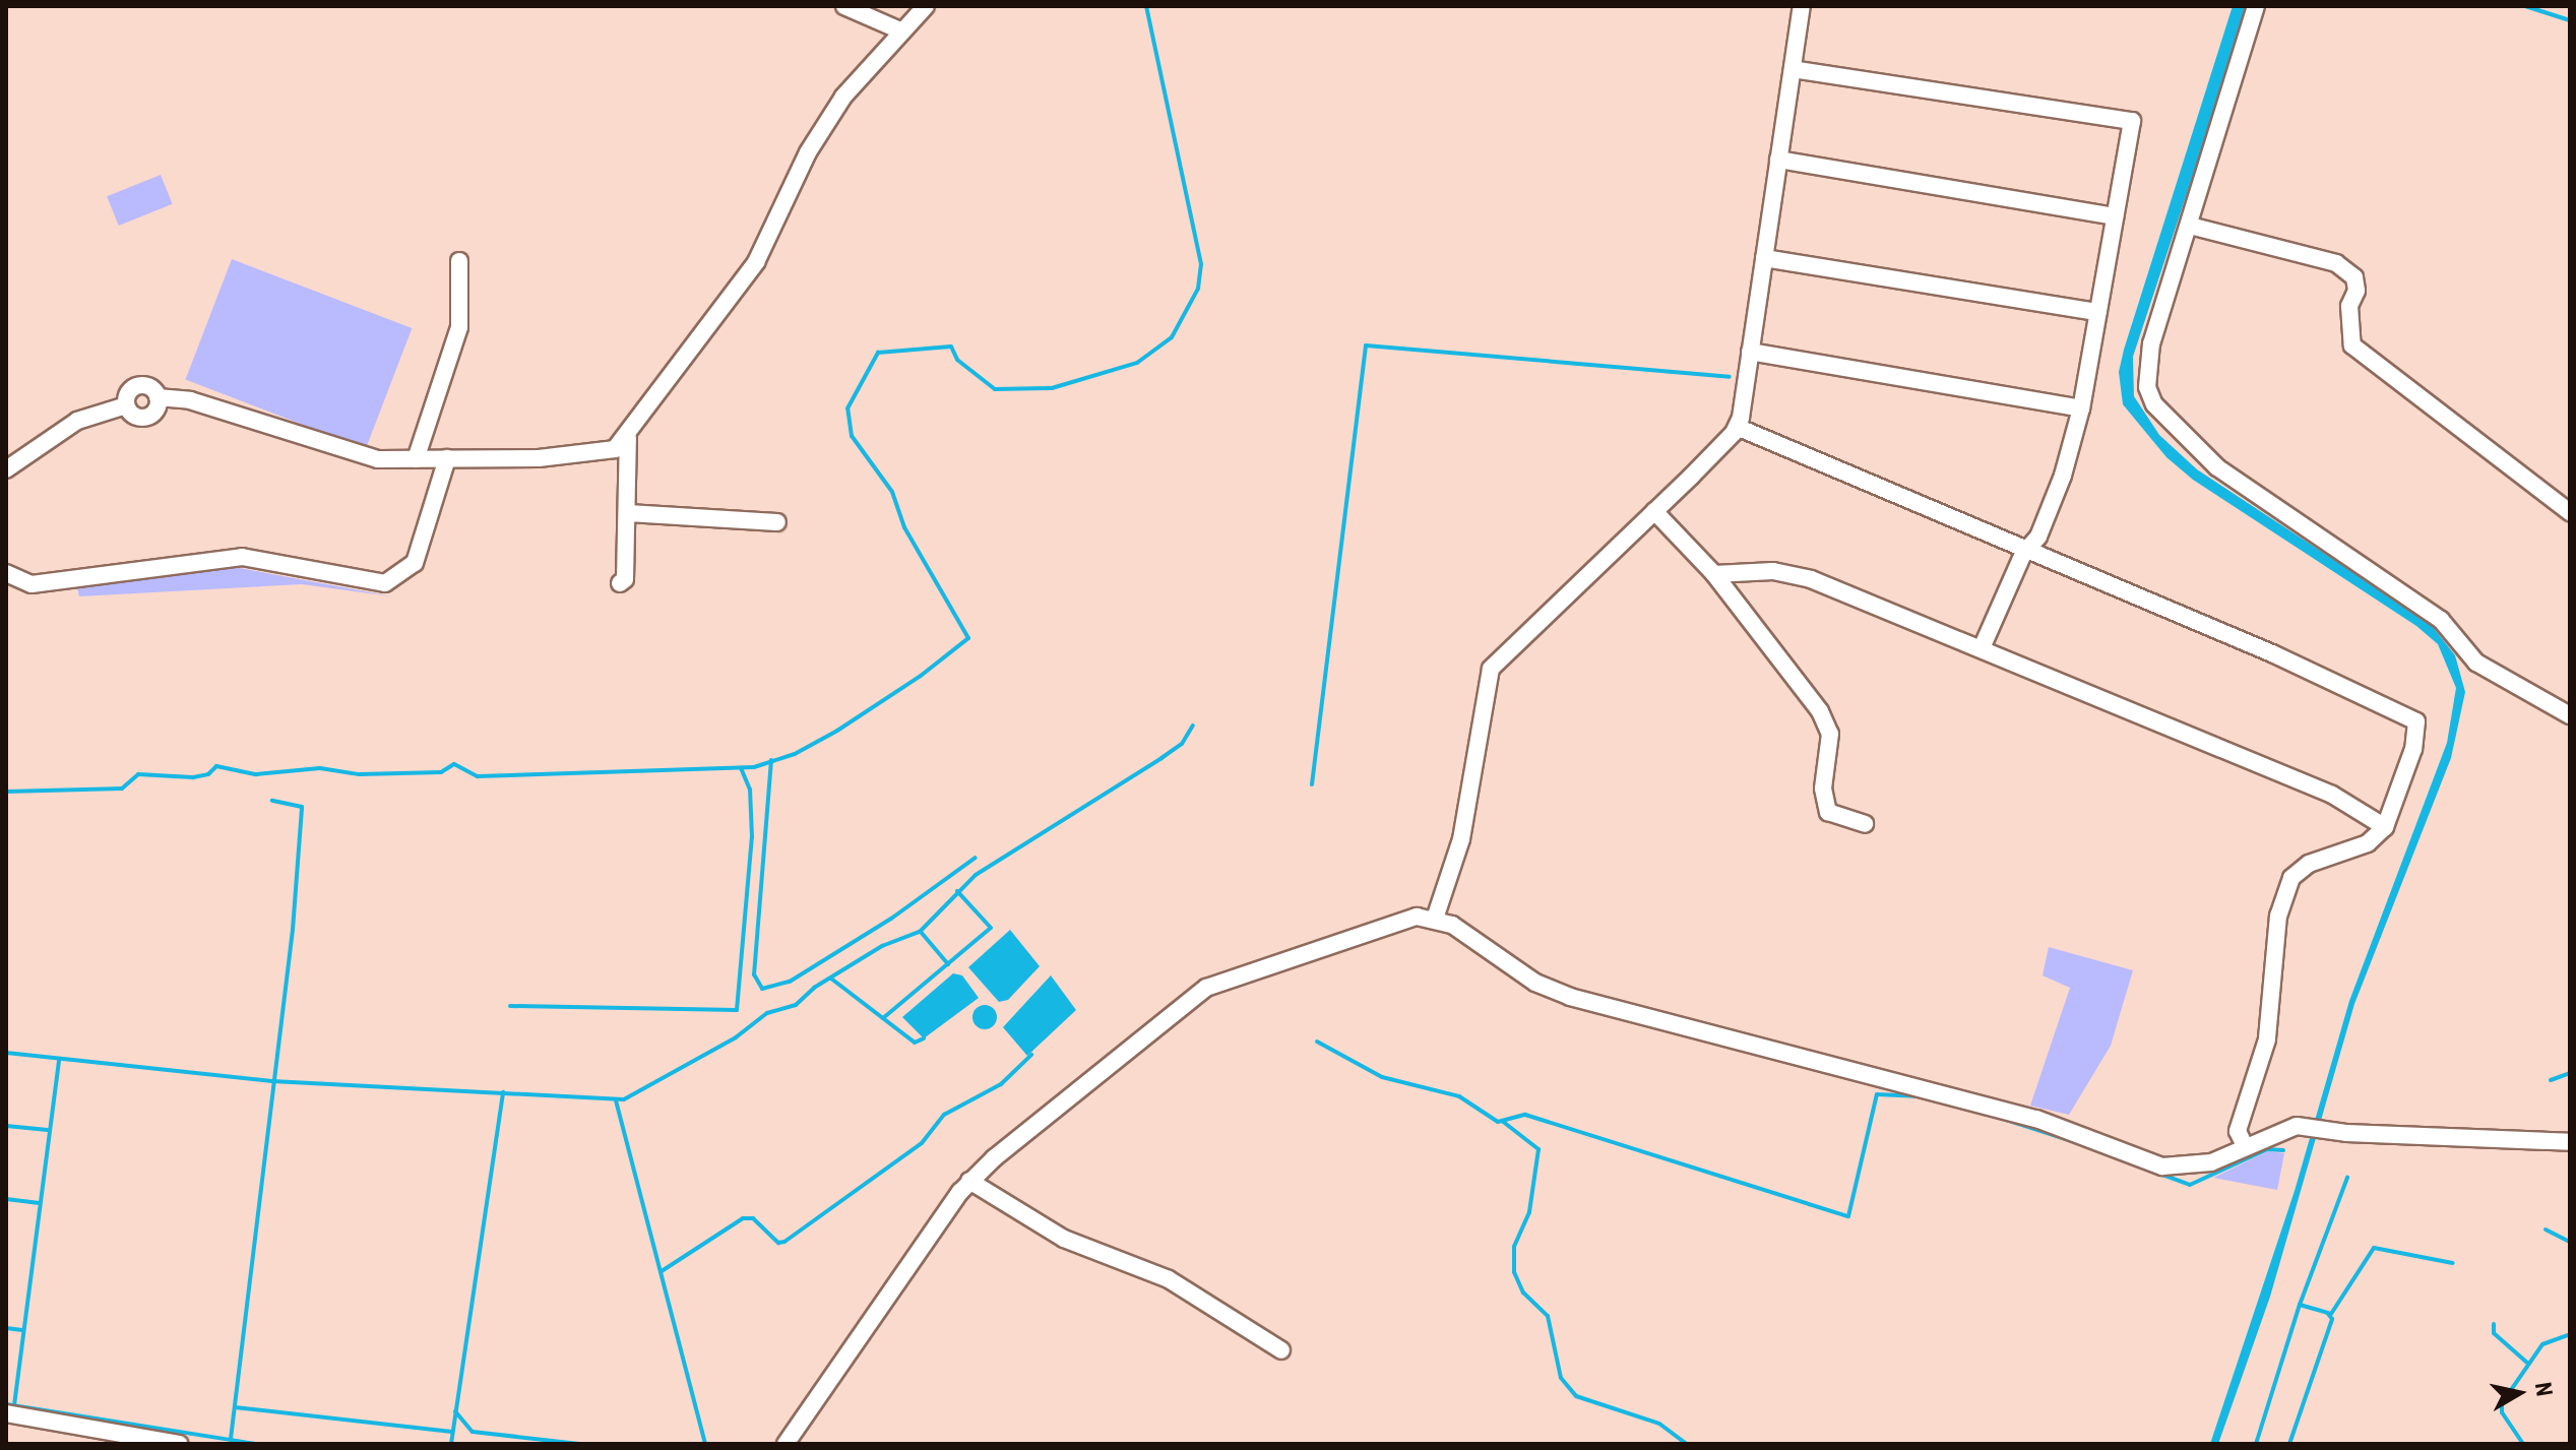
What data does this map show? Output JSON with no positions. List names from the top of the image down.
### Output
{
  "north": "right"
}
